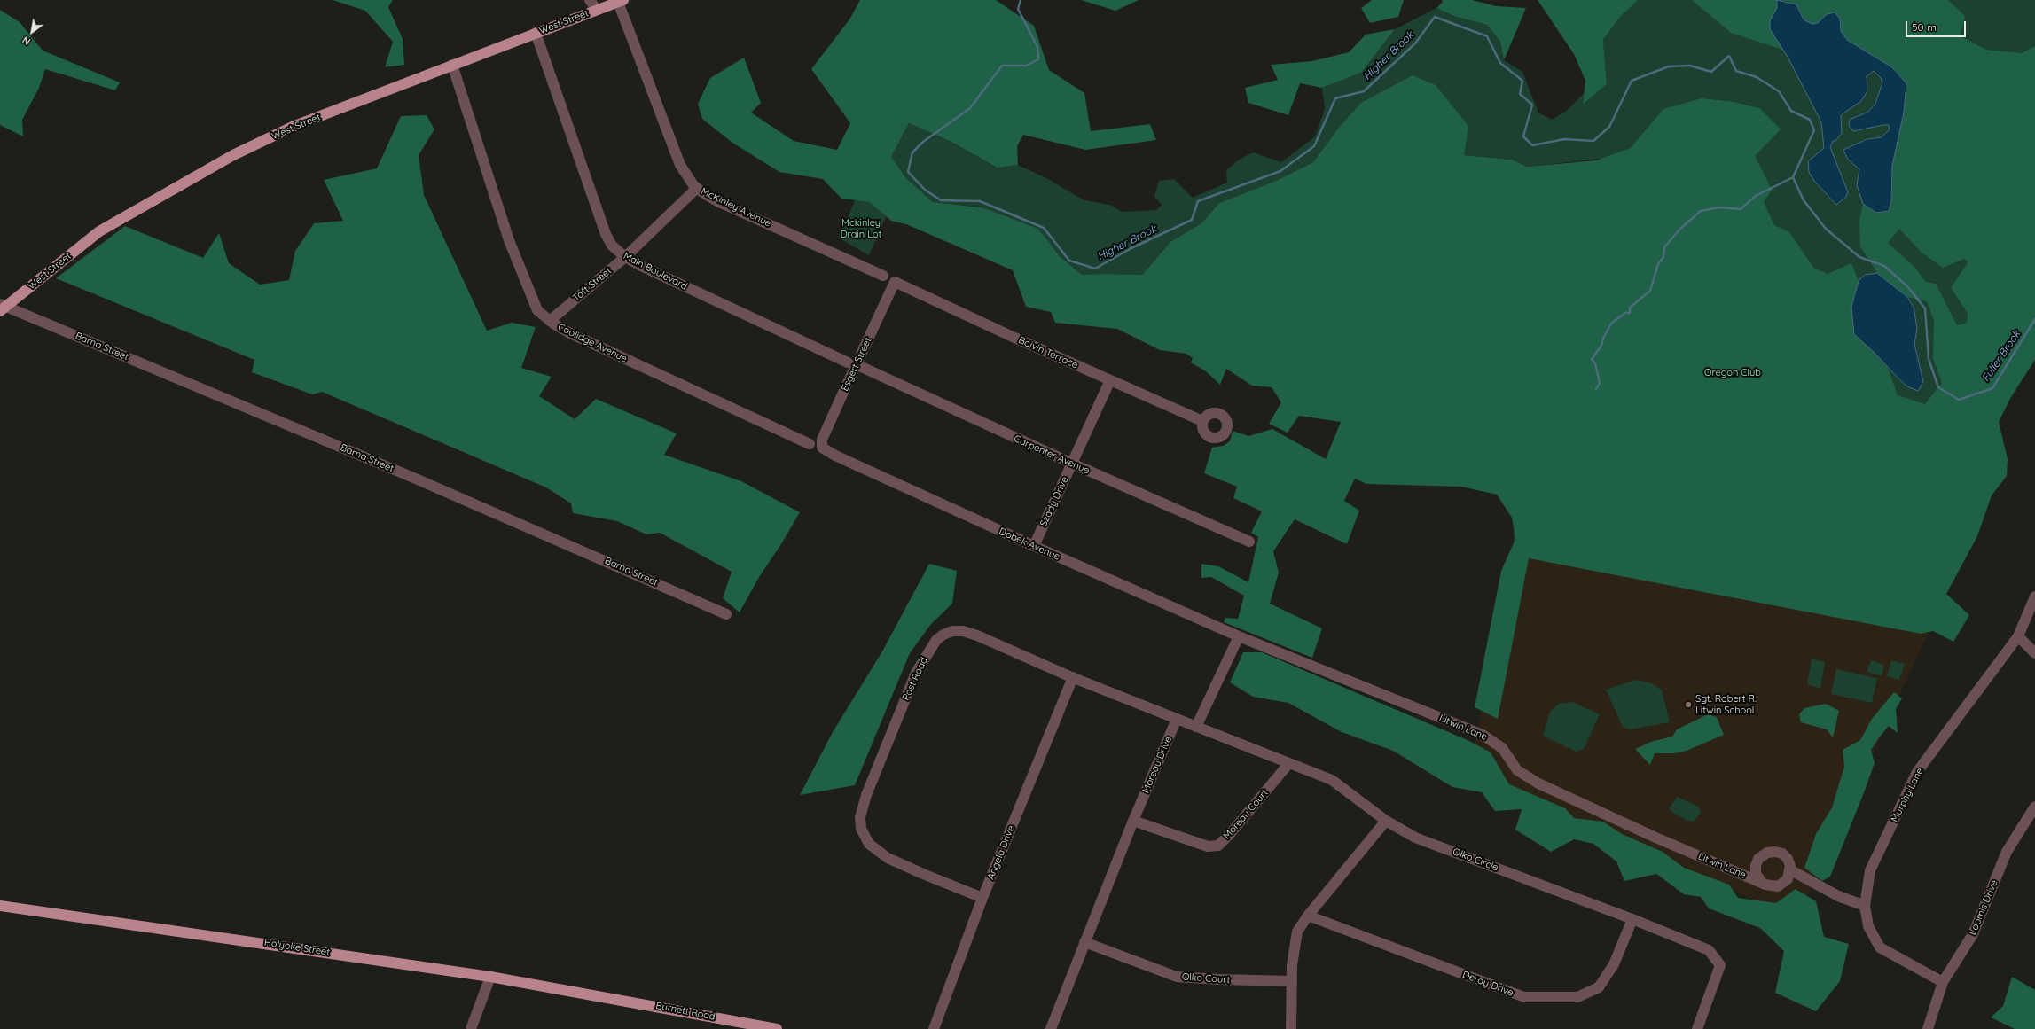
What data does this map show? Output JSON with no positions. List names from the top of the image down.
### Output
{
  "streets": {
    "main road": ["West Street", "Holyoke Street", "Burnett Road"],
    "street": [
      "McKinley Avenue",
      "Main Boulevard",
      "Taft Street",
      "Coolidge Avenue",
      "Barna Street",
      "Boivin Terrace",
      "Esgert Street",
      "Carpenter Avenue",
      "Szady Drive",
      "Dobek Avenue",
      "Post Road",
      "Litwin Lane",
      "Moreau Drive",
      "Murphy Lane",
      "Moreau Court",
      "Angela Drive",
      "Olko Circle",
      "Loomis Drive",
      "Olko Court",
      "Deroy Drive"
    ]
  },
  "crossings": [
    ["West Street", "McKinley Avenue"],
    ["West Street", "Main Boulevard"],
    ["West Street", "Coolidge Avenue"],
    ["West Street", "Barna Street"],
    ["McKinley Avenue", "Taft Street"],
    ["Main Boulevard", "Taft Street"],
    ["Main Boulevard", "Esgert Street"],
    ["Main Boulevard", "Carpenter Avenue"],
    ["Taft Street", "Coolidge Avenue"],
    ["Boivin Terrace", "Esgert Street"],
    ["Boivin Terrace", "Szady Drive"],
    ["Esgert Street", "Carpenter Avenue"],
    ["Esgert Street", "Dobek Avenue"],
    ["Carpenter Avenue", "Szady Drive"],
    ["Szady Drive", "Dobek Avenue"],
    ["Dobek Avenue", "Litwin Lane"],
    ["Post Road", "Moreau Drive"],
    ["Post Road", "Angela Drive"],
    ["Moreau Drive", "Moreau Court"],
    ["Moreau Drive", "Olko Court"],
    ["Murphy Lane", "Loomis Drive"],
    ["Olko Circle", "Deroy Drive"],
    ["Holyoke Street", "Burnett Road"]
  ],
  "water": ["Higher Brook", "Fuller Brook"],
  "parks": ["Mckinley Drain Lot", "Oregon Club"],
  "places": ["Sgt. Robert R. Litwin School"],
  "scale_bar": "50 m",
  "north": "bottom left"
}
